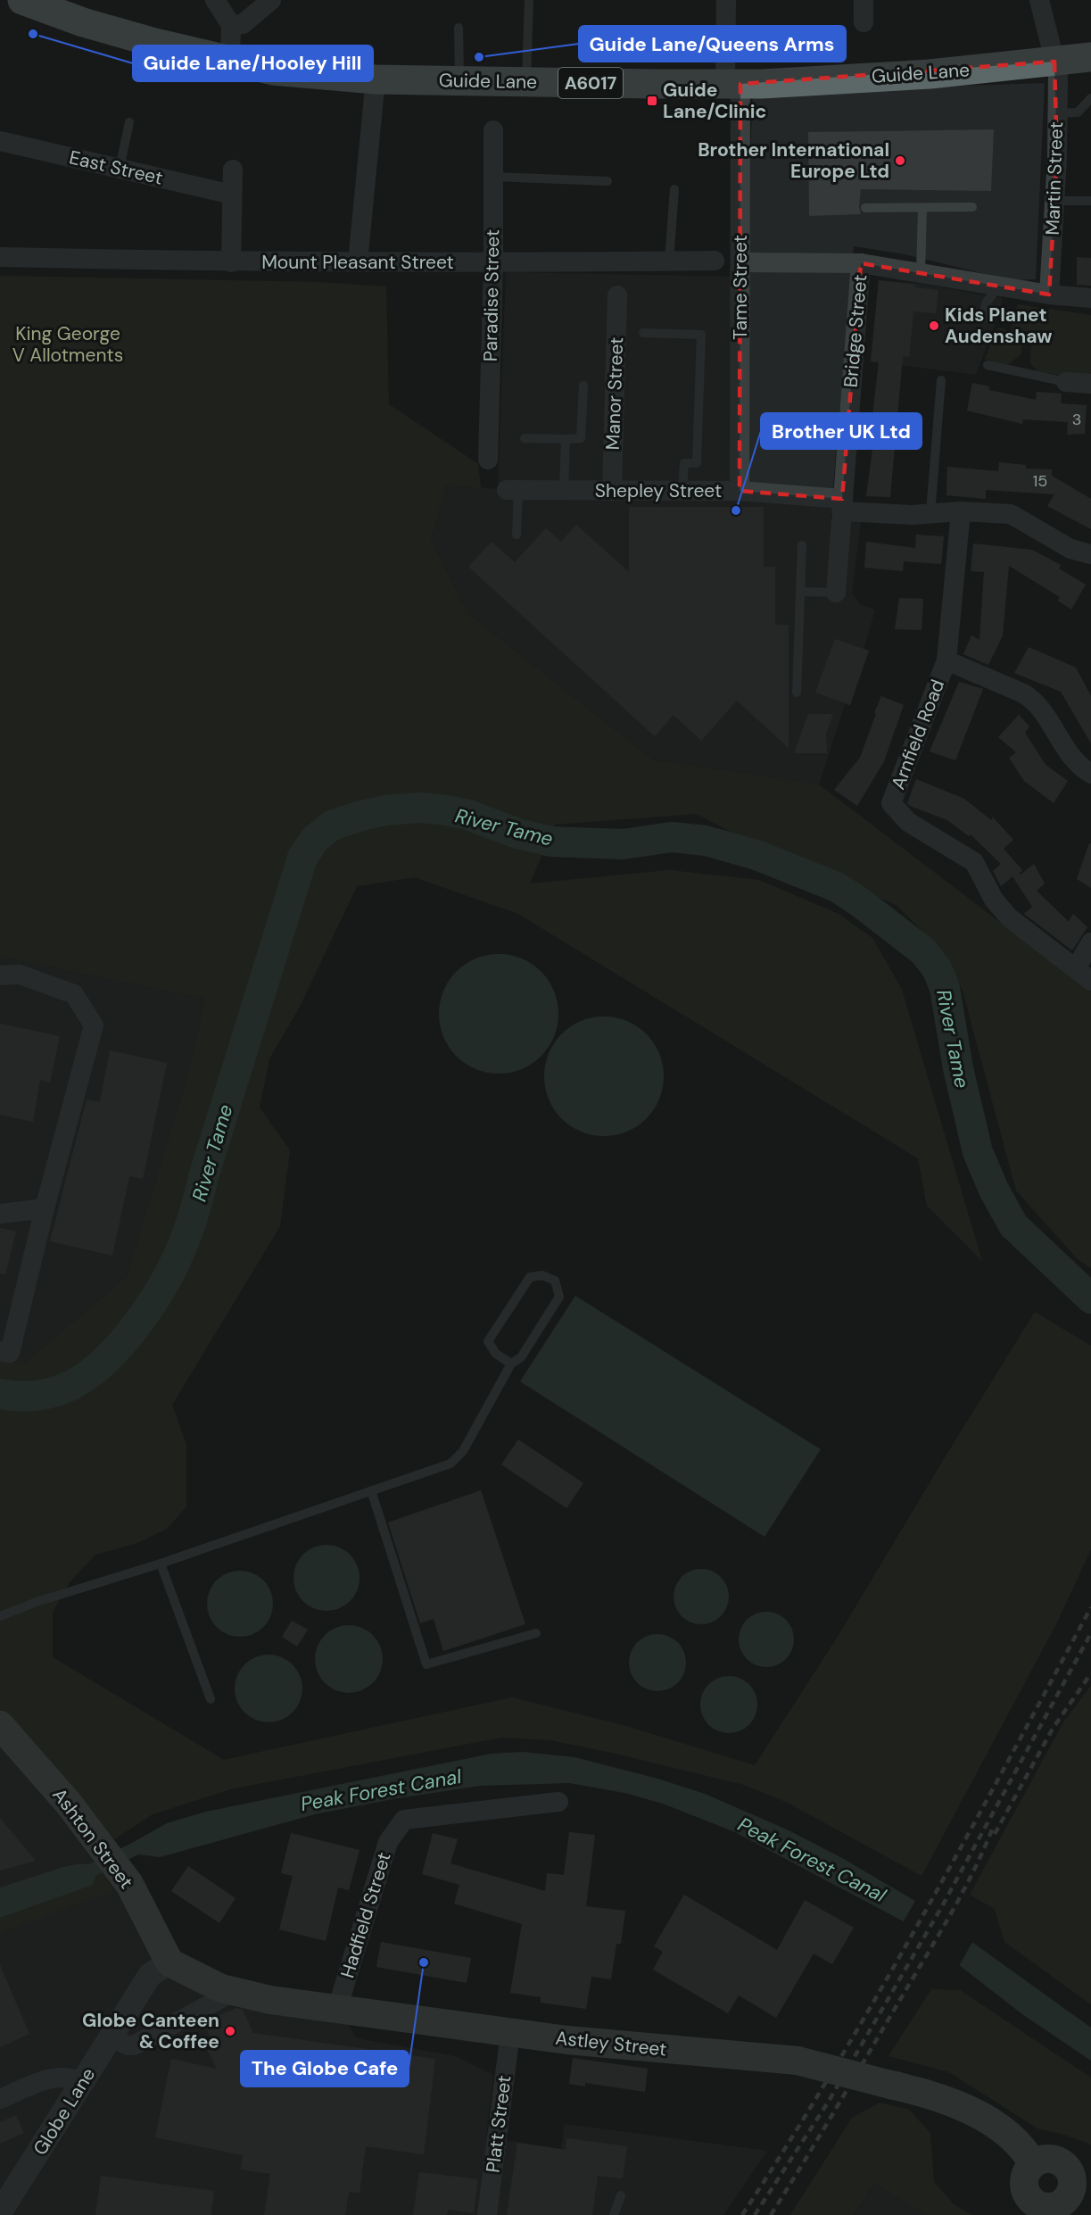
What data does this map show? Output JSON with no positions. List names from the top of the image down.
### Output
{
  "streets": {
    "highway": ["Guide Lane", "A6017"],
    "main road": ["Ashton Street", "Astley Street"],
    "street": [
      "East Street",
      "Martin Street",
      "Mount Pleasant Street",
      "Tame Street",
      "Paradise Street",
      "Bridge Street",
      "Manor Street",
      "Shepley Street",
      "Arnfield Road",
      "Hadfield Street",
      "Globe Lane",
      "Platt Street"
    ]
  },
  "crossings": [
    ["Guide Lane", "Martin Street"],
    ["Guide Lane", "Tame Street"],
    ["Mount Pleasant Street", "Paradise Street"],
    ["Tame Street", "Shepley Street"],
    ["Bridge Street", "Shepley Street"],
    ["Manor Street", "Shepley Street"],
    ["Ashton Street", "Astley Street"],
    ["Ashton Street", "Globe Lane"],
    ["Hadfield Street", "Astley Street"],
    ["Astley Street", "Globe Lane"],
    ["Astley Street", "Platt Street"]
  ],
  "water": ["River Tame", "Peak Forest Canal"],
  "parks": ["King George V Allotments"],
  "places": {
    "other": [
      "Guide Lane/Hooley Hill",
      "Guide Lane/Queens Arms",
      "Brother International Europe Ltd",
      "Kids Planet Audenshaw",
      "Brother UK Ltd",
      "The Globe Cafe",
      "Globe Canteen & Coffee"
    ],
    "transit": ["Guide Lane/Clinic"]
  },
  "house_numbers": ["3", "15"]
}
